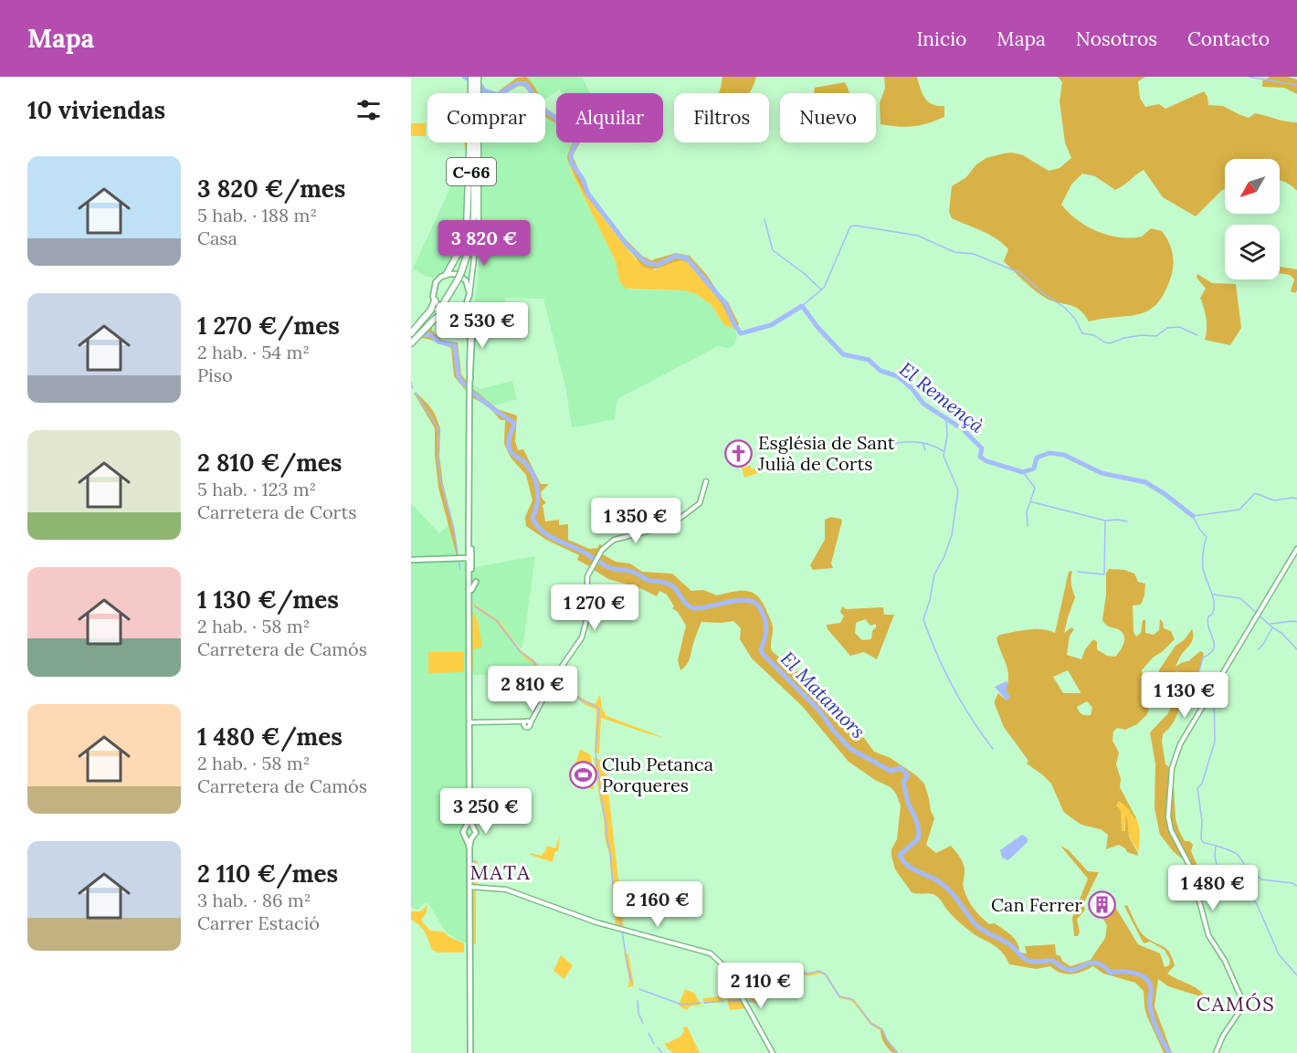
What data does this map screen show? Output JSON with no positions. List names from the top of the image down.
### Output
{
  "streets": {
    "highway": ["C-66"]
  },
  "districts": ["MATA", "CAMÓS"],
  "water": ["El Remençà", "El Matamors"],
  "places": {
    "church": ["Església de Sant Julià de Corts"],
    "sports": ["Club Petanca Porqueres"],
    "building": ["Can Ferrer"]
  },
  "north": "bottom left",
  "page": {
    "header": "Mapa",
    "nav": [
      "Inicio",
      "Mapa",
      "Nosotros",
      "Contacto"
    ],
    "heading": "10 viviendas",
    "chip": [
      "Comprar",
      "Alquilar",
      "Filtros",
      "Nuevo"
    ],
    "list": [
      {
        "name": "3 820 €/mes",
        "note": "5 hab. · 188 m² · Casa"
      },
      {
        "name": "1 270 €/mes",
        "note": "2 hab. · 54 m² · Piso"
      },
      {
        "name": "2 810 €/mes",
        "note": "5 hab. · 123 m² · Carretera de Corts"
      },
      {
        "name": "1 130 €/mes",
        "note": "2 hab. · 58 m² · Carretera de Camós"
      },
      {
        "name": "1 480 €/mes",
        "note": "2 hab. · 58 m² · Carretera de Camós"
      },
      {
        "name": "2 110 €/mes",
        "note": "3 hab. · 86 m² · Carrer Estació"
      }
    ],
    "price": [
      "3 820 €",
      "2 530 €",
      "1 350 €",
      "1 270 €",
      "2 810 €",
      "1 130 €",
      "3 250 €",
      "1 480 €",
      "2 160 €",
      "2 110 €"
    ]
  }
}
